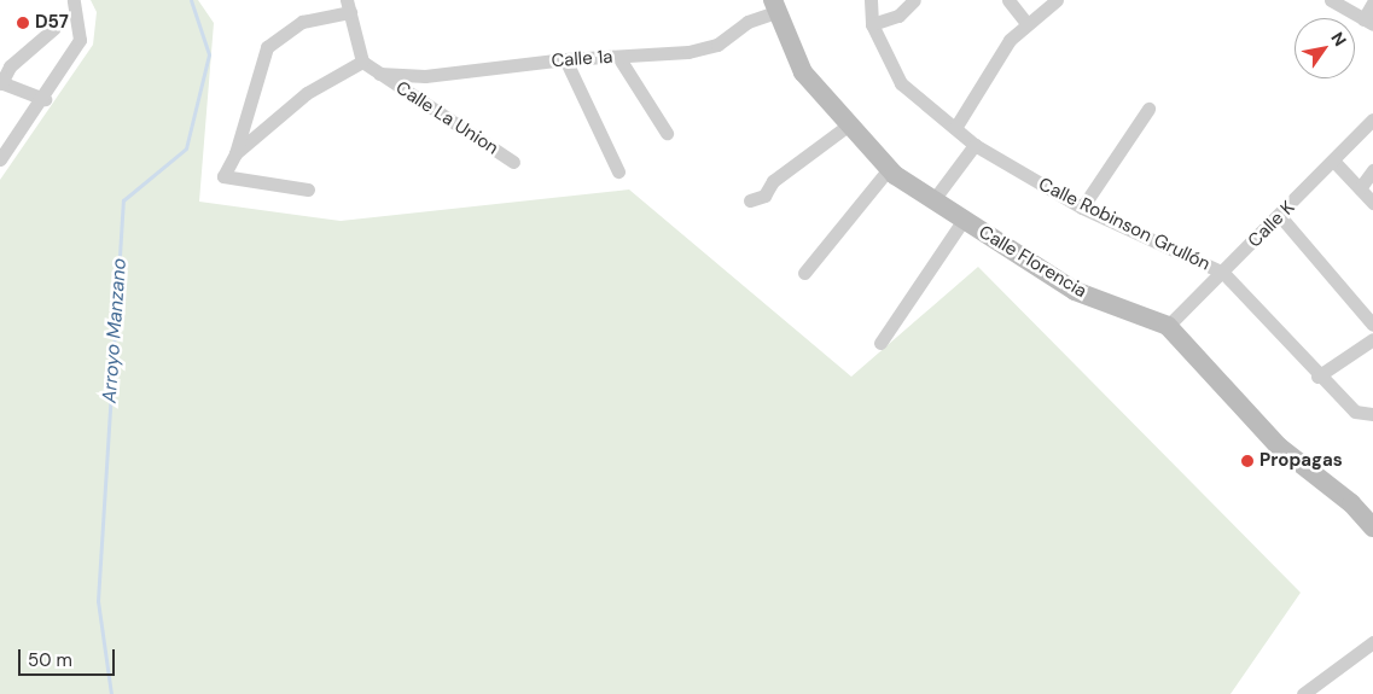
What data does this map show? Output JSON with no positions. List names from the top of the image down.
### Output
{
  "streets": {
    "street": [
      "Calle 1a",
      "Calle La Union",
      "Calle Robinson Grullón",
      "Calle K",
      "Calle Florencia"
    ]
  },
  "crossings": [
    ["Calle 1a", "Calle La Union"],
    ["Calle 1a", "Calle Florencia"],
    ["Calle Robinson Grullón", "Calle K"],
    ["Calle K", "Calle Florencia"]
  ],
  "water": ["Arroyo Manzano"],
  "places": ["D57", "Propagas"],
  "scale_bar": "50 m",
  "north": "top right"
}
